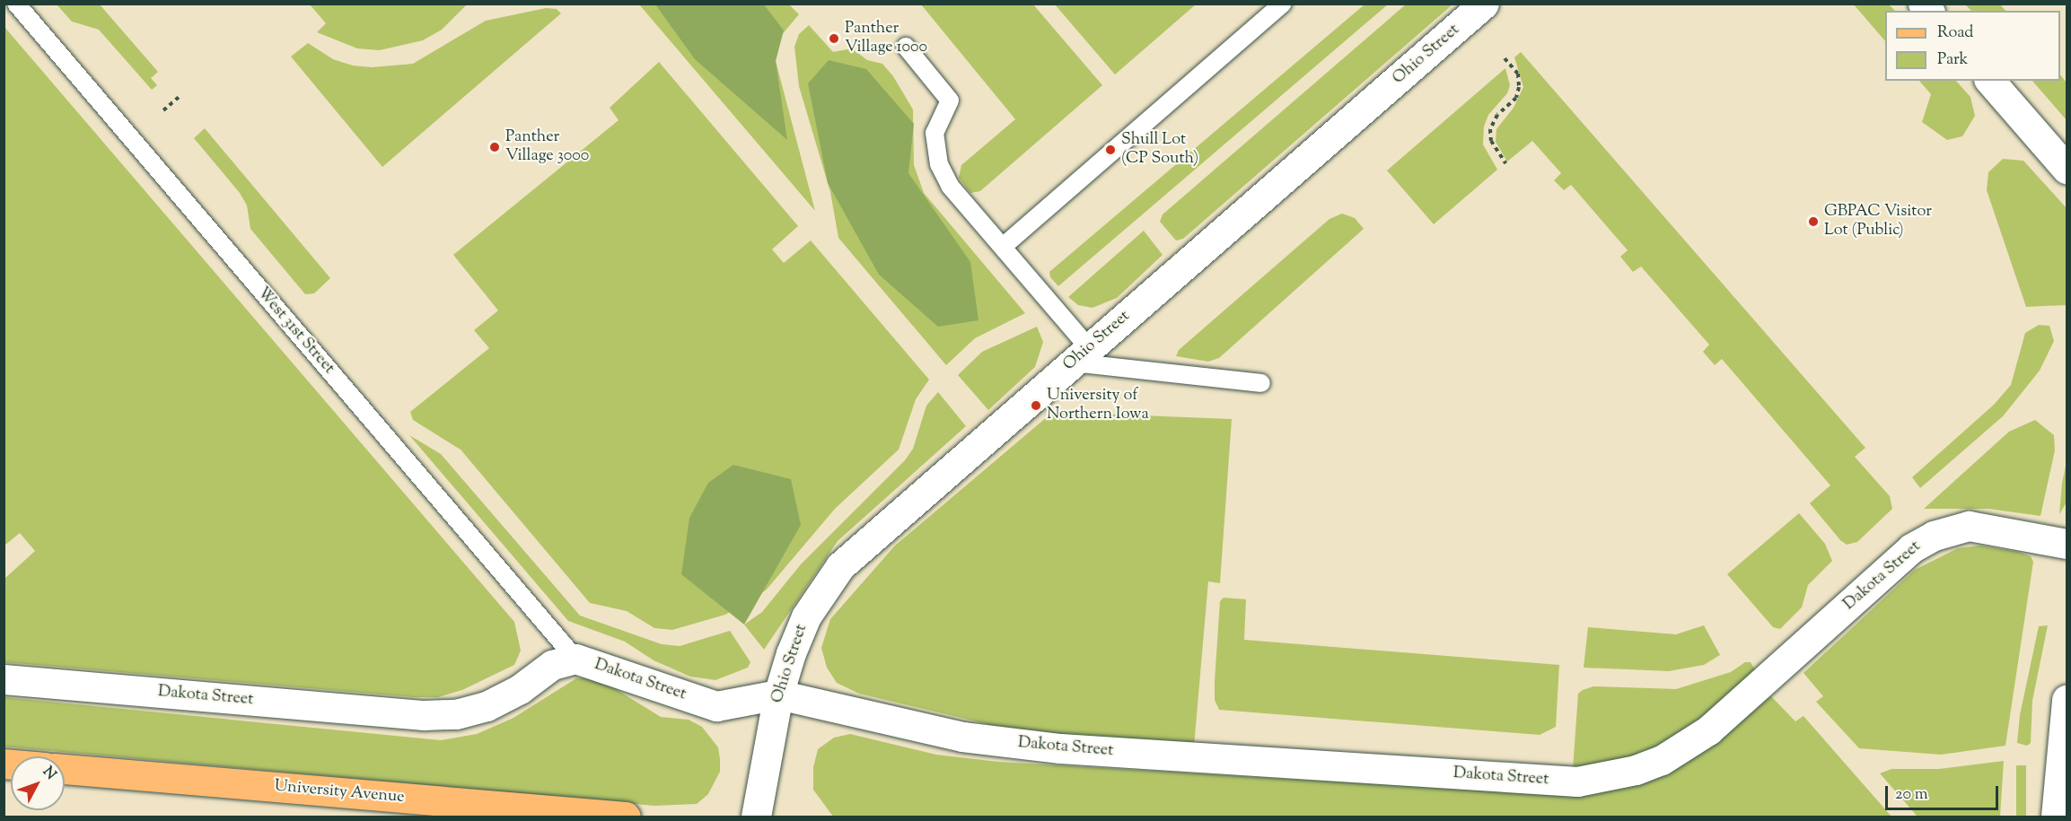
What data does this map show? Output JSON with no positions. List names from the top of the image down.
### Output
{
  "streets": {
    "main road": ["University Avenue"],
    "street": ["Ohio Street", "Dakota Street"],
    "lane": ["West 31st Street"]
  },
  "crossings": [
    ["Ohio Street", "Dakota Street"],
    ["West 31st Street", "Dakota Street"]
  ],
  "places": [
    "Panther Village 1000",
    "Panther Village 3000",
    "Shull Lot (CP South)",
    "GBPAC Visitor Lot (Public)",
    "University of Northern Iowa"
  ],
  "legend": ["Road", "Park"],
  "scale_bar": "20 m",
  "north": "top right"
}
